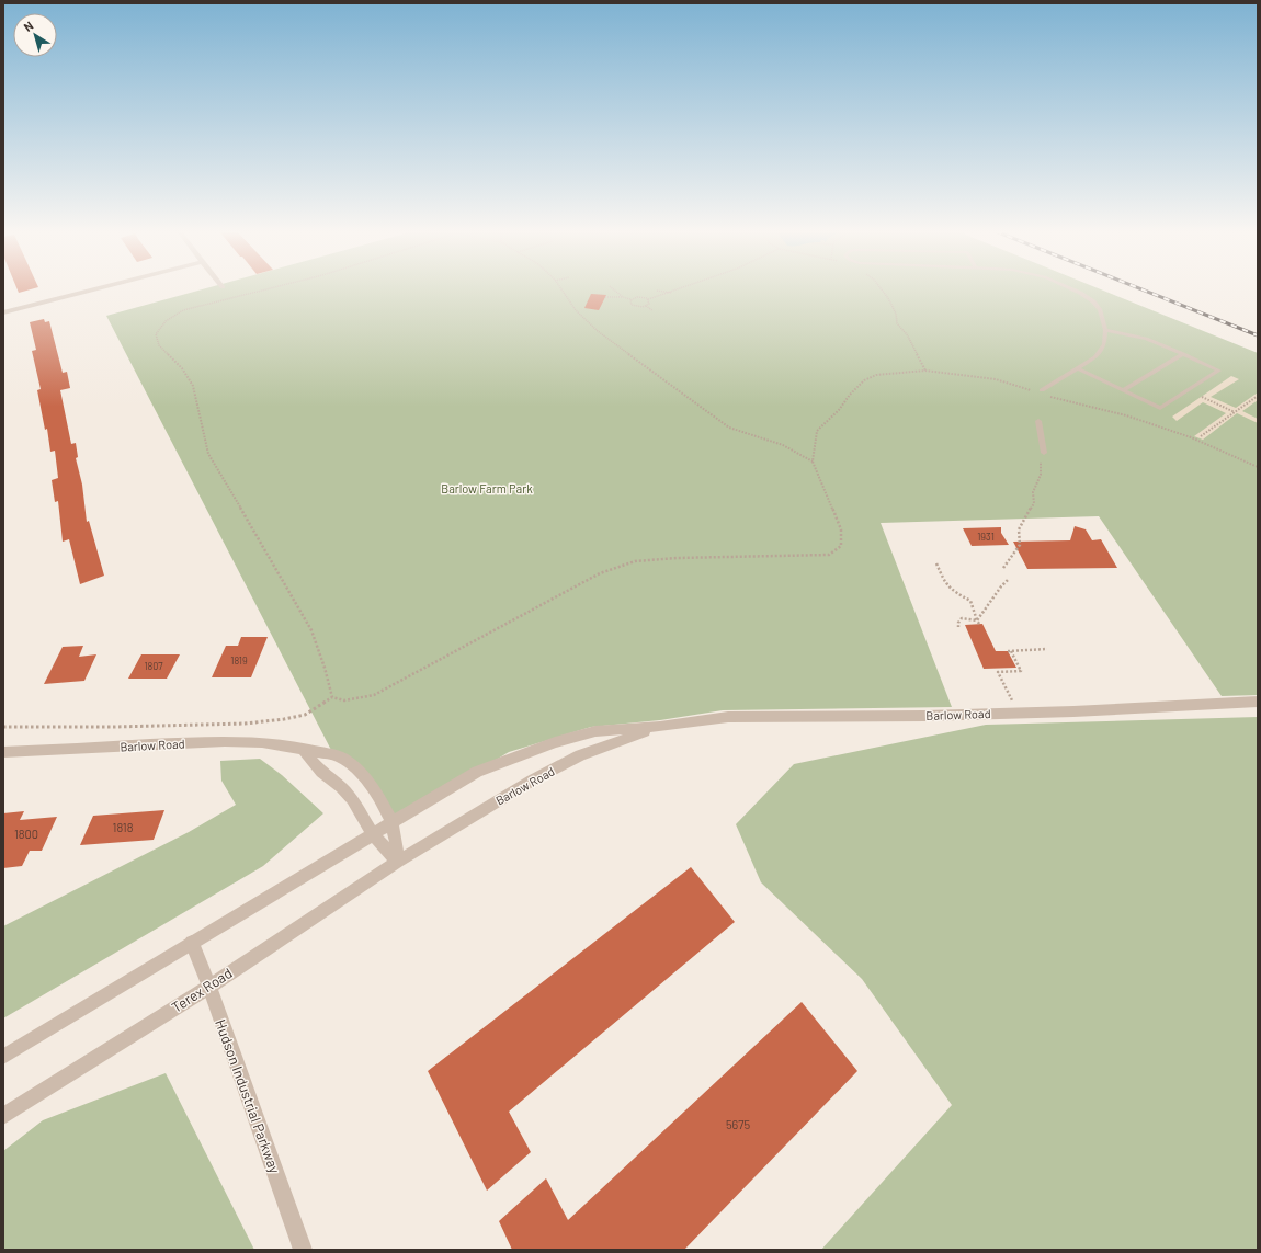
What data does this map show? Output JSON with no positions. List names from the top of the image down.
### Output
{
  "streets": {
    "street": ["Barlow Road", "Terex Road", "Hudson Industrial Parkway"]
  },
  "crossings": [
    ["Barlow Road", "Terex Road"],
    ["Terex Road", "Hudson Industrial Parkway"]
  ],
  "parks": ["Barlow Farm Park"],
  "house_numbers": [
    "1931",
    "1819",
    "1807",
    "1818",
    "1800",
    "5675"
  ],
  "north": "top left"
}
